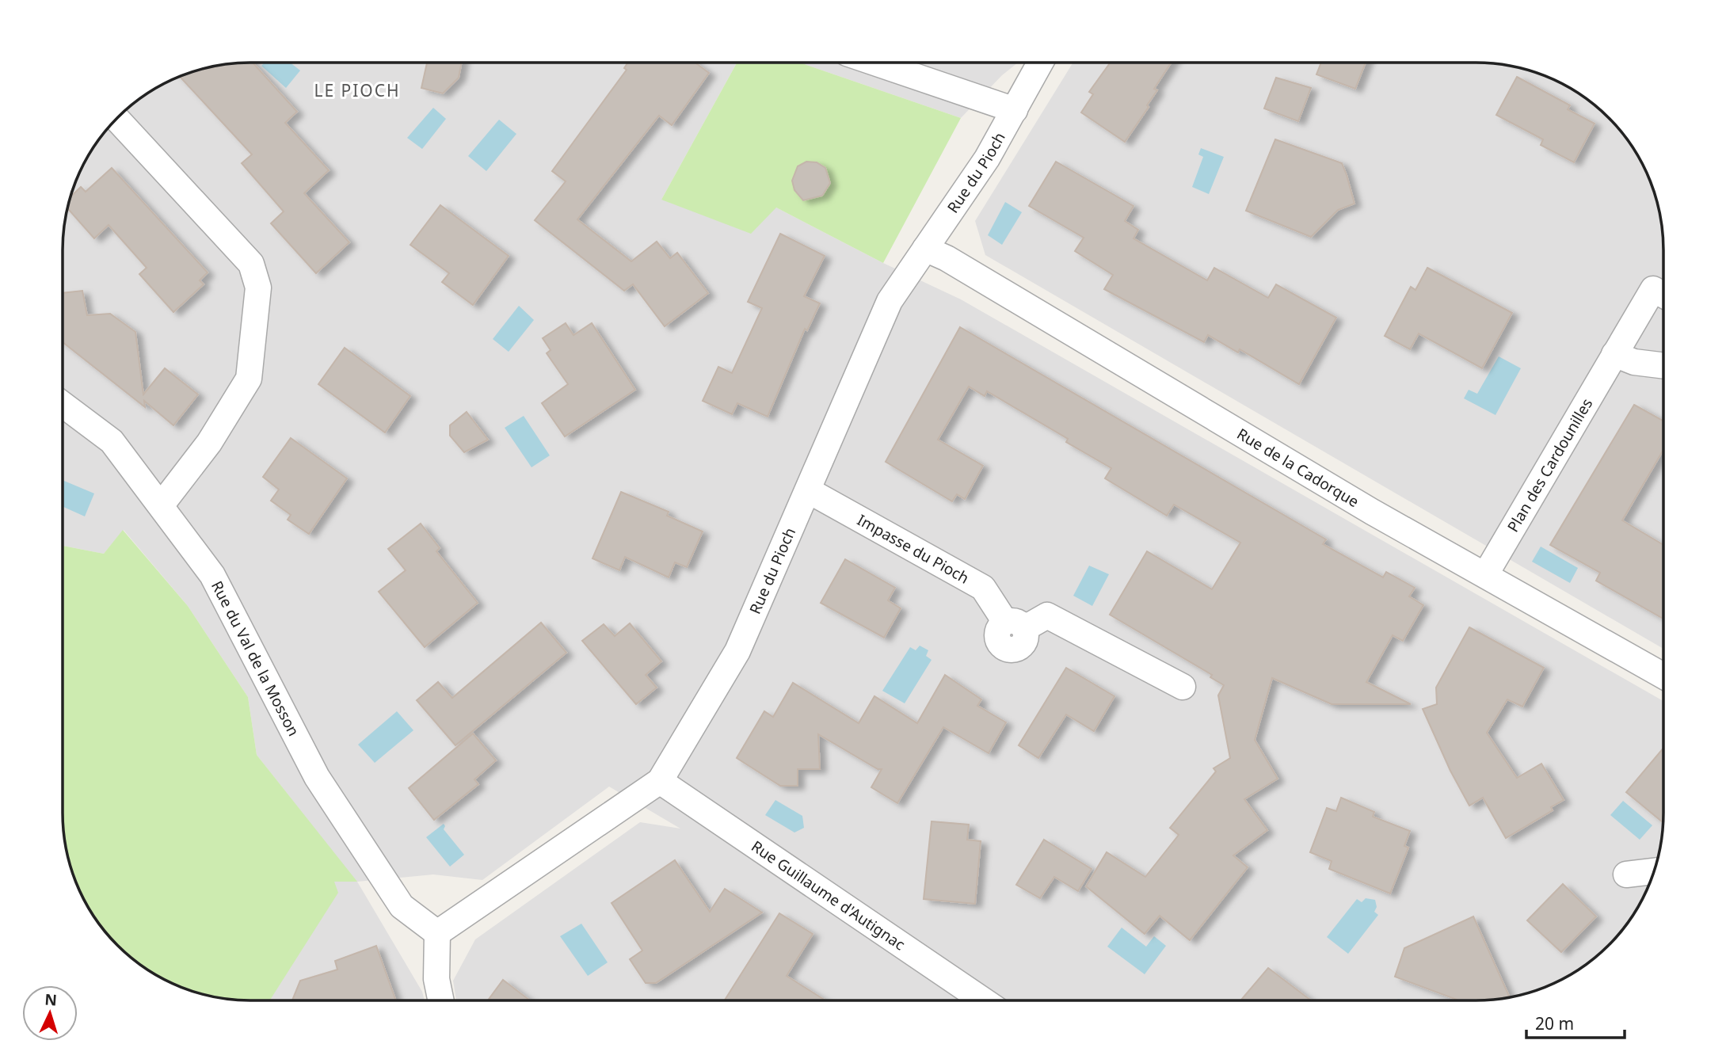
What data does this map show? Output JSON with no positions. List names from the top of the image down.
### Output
{
  "streets": {
    "street": [
      "Rue du Pioch",
      "Plan des Cardounilles",
      "Rue de la Cadorque",
      "Impasse du Pioch",
      "Rue du Val de la Mosson",
      "Rue Guillaume d'Autignac"
    ]
  },
  "crossings": [
    ["Rue du Pioch", "Rue de la Cadorque"],
    ["Rue du Pioch", "Impasse du Pioch"],
    ["Rue du Pioch", "Rue du Val de la Mosson"],
    ["Rue du Pioch", "Rue Guillaume d'Autignac"],
    ["Plan des Cardounilles", "Rue de la Cadorque"]
  ],
  "districts": ["LE PIOCH"],
  "scale_bar": "20 m",
  "north": "top"
}
